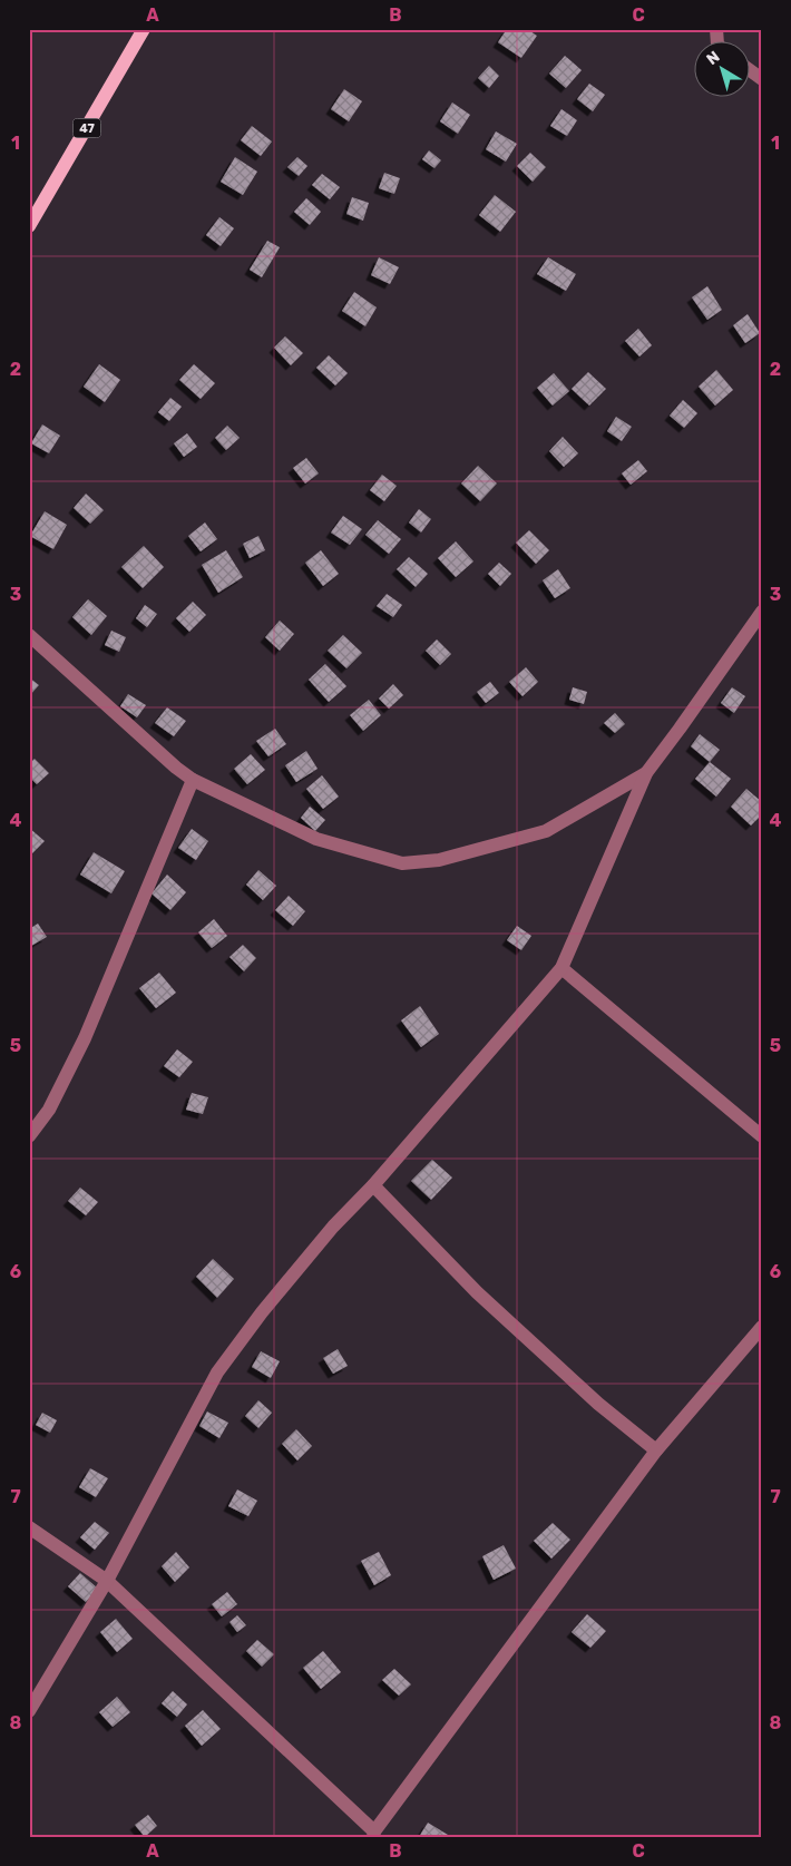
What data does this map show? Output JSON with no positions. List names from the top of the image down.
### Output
{
  "streets": {
    "main road": ["47"]
  },
  "north": "top left",
  "grid": {
    "columns": ["A", "B", "C"],
    "rows": [
      "1",
      "2",
      "3",
      "4",
      "5",
      "6",
      "7",
      "8"
    ]
  }
}
